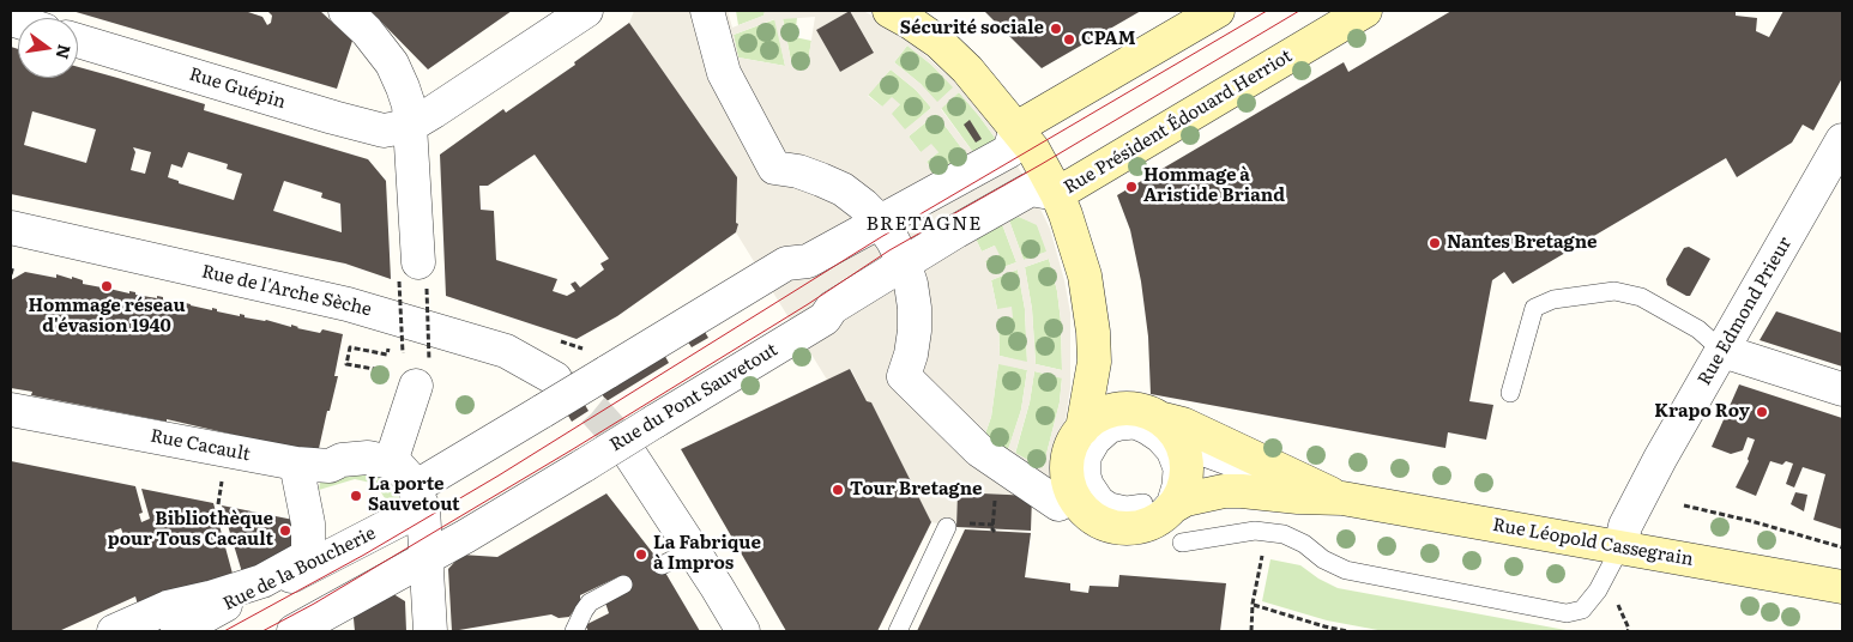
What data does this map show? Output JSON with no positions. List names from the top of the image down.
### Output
{
  "streets": {
    "main road": ["Rue Président Édouard Herriot", "Rue Léopold Cassegrain"],
    "street": [
      "Rue Guépin",
      "Rue de l'Arche Sèche",
      "Rue Edmond Prieur",
      "Rue du Pont Sauvetout",
      "Rue Cacault",
      "Rue de la Boucherie"
    ]
  },
  "crossings": [
    ["Rue Président Édouard Herriot", "Rue du Pont Sauvetout"],
    ["Rue Edmond Prieur", "Rue Léopold Cassegrain"],
    ["Rue Cacault", "Rue de la Boucherie"]
  ],
  "districts": ["BRETAGNE"],
  "places": [
    "Sécurité sociale",
    "CPAM",
    "Hommage à Aristide Briand",
    "Nantes Bretagne",
    "Hommage réseau d'évasion 1940",
    "Krapo Roy",
    "Tour Bretagne",
    "La porte Sauvetout",
    "Bibliothèque pour Tous Cacault",
    "La Fabrique à Impros"
  ],
  "north": "right"
}
